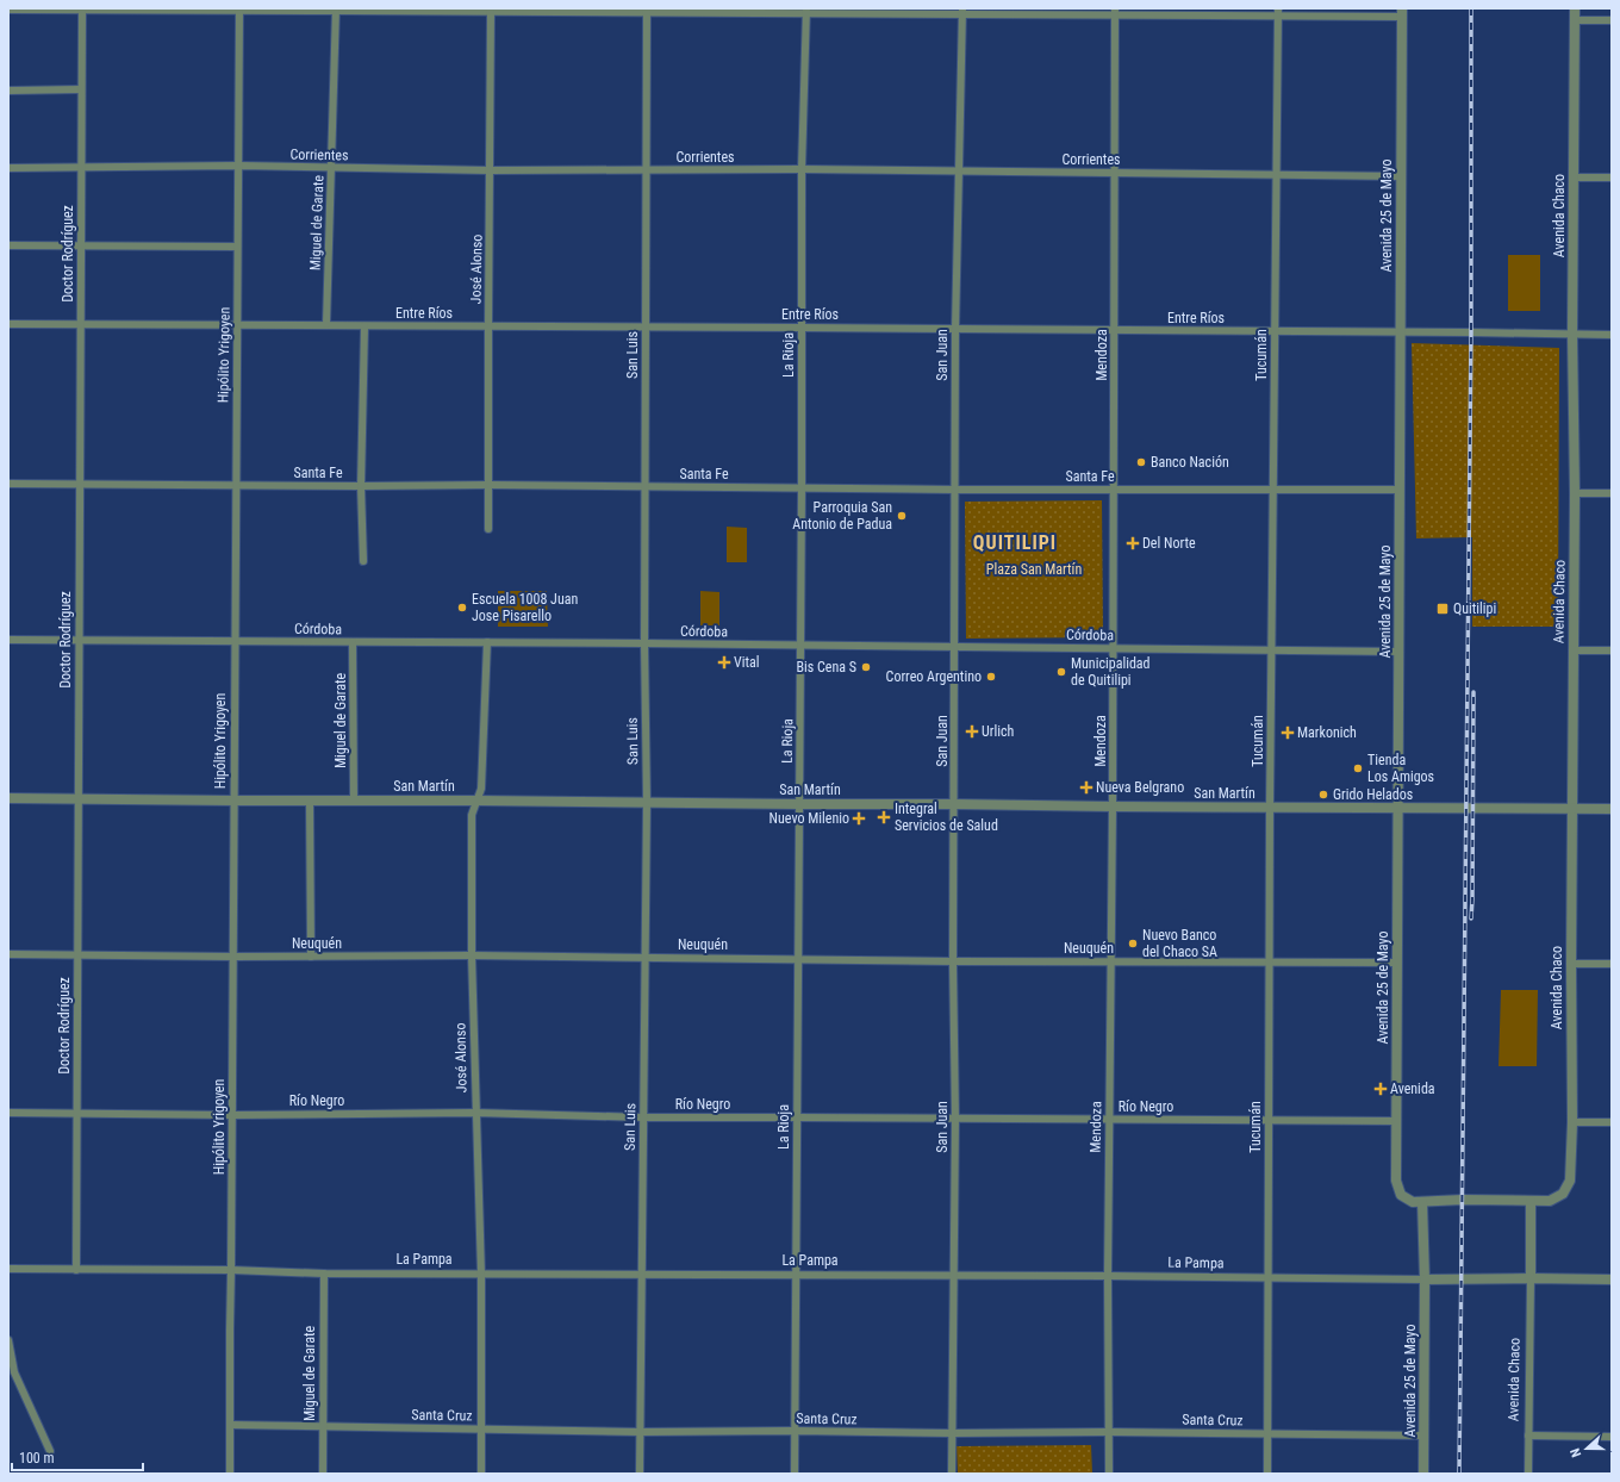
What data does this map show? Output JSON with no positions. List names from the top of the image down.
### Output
{
  "streets": {
    "street": [
      "Corrientes",
      "Avenida 25 de Mayo",
      "Avenida Chaco",
      "Miguel de Garate",
      "Doctor Rodríguez",
      "José Alonso",
      "Entre Ríos",
      "Hipólito Yrigoyen",
      "San Luis",
      "La Rioja",
      "San Juan",
      "Mendoza",
      "Tucumán",
      "Santa Fe",
      "Córdoba",
      "San Martín",
      "Neuquén",
      "Río Negro",
      "La Pampa",
      "Santa Cruz"
    ]
  },
  "crossings": [
    ["Corrientes", "Avenida 25 de Mayo"],
    ["Corrientes", "Miguel de Garate"],
    ["Corrientes", "Doctor Rodríguez"],
    ["Corrientes", "José Alonso"],
    ["Corrientes", "Hipólito Yrigoyen"],
    ["Corrientes", "San Luis"],
    ["Corrientes", "La Rioja"],
    ["Corrientes", "San Juan"],
    ["Corrientes", "Mendoza"],
    ["Corrientes", "Tucumán"],
    ["Avenida 25 de Mayo", "Entre Ríos"],
    ["Avenida 25 de Mayo", "Santa Fe"],
    ["Avenida 25 de Mayo", "Córdoba"],
    ["Avenida 25 de Mayo", "San Martín"],
    ["Avenida 25 de Mayo", "Neuquén"],
    ["Avenida 25 de Mayo", "Río Negro"],
    ["Avenida 25 de Mayo", "La Pampa"],
    ["Avenida 25 de Mayo", "Santa Cruz"],
    ["Avenida Chaco", "Entre Ríos"],
    ["Avenida Chaco", "San Martín"],
    ["Avenida Chaco", "La Pampa"],
    ["Miguel de Garate", "Entre Ríos"],
    ["Miguel de Garate", "Córdoba"],
    ["Miguel de Garate", "San Martín"],
    ["Miguel de Garate", "La Pampa"],
    ["Miguel de Garate", "Santa Cruz"],
    ["Doctor Rodríguez", "Entre Ríos"],
    ["Doctor Rodríguez", "Santa Fe"],
    ["Doctor Rodríguez", "Córdoba"],
    ["Doctor Rodríguez", "San Martín"],
    ["Doctor Rodríguez", "Neuquén"],
    ["Doctor Rodríguez", "Río Negro"],
    ["Doctor Rodríguez", "La Pampa"],
    ["José Alonso", "Entre Ríos"],
    ["José Alonso", "Santa Fe"],
    ["José Alonso", "Córdoba"],
    ["José Alonso", "San Martín"],
    ["José Alonso", "Neuquén"],
    ["José Alonso", "Río Negro"],
    ["José Alonso", "La Pampa"],
    ["José Alonso", "Santa Cruz"],
    ["Entre Ríos", "Hipólito Yrigoyen"],
    ["Entre Ríos", "San Luis"],
    ["Entre Ríos", "La Rioja"],
    ["Entre Ríos", "San Juan"],
    ["Entre Ríos", "Mendoza"],
    ["Entre Ríos", "Tucumán"],
    ["Hipólito Yrigoyen", "Santa Fe"],
    ["Hipólito Yrigoyen", "Córdoba"],
    ["Hipólito Yrigoyen", "San Martín"],
    ["Hipólito Yrigoyen", "Neuquén"],
    ["Hipólito Yrigoyen", "Río Negro"],
    ["Hipólito Yrigoyen", "La Pampa"],
    ["Hipólito Yrigoyen", "Santa Cruz"],
    ["San Luis", "Santa Fe"],
    ["San Luis", "Córdoba"],
    ["San Luis", "San Martín"],
    ["San Luis", "Neuquén"],
    ["San Luis", "Río Negro"],
    ["San Luis", "La Pampa"],
    ["San Luis", "Santa Cruz"],
    ["La Rioja", "Santa Fe"],
    ["La Rioja", "Córdoba"],
    ["La Rioja", "San Martín"],
    ["La Rioja", "Neuquén"],
    ["La Rioja", "Río Negro"],
    ["La Rioja", "La Pampa"],
    ["La Rioja", "Santa Cruz"],
    ["San Juan", "Santa Fe"],
    ["San Juan", "Córdoba"],
    ["San Juan", "San Martín"],
    ["San Juan", "Neuquén"],
    ["San Juan", "Río Negro"],
    ["San Juan", "La Pampa"],
    ["San Juan", "Santa Cruz"],
    ["Mendoza", "Santa Fe"],
    ["Mendoza", "Córdoba"],
    ["Mendoza", "San Martín"],
    ["Mendoza", "Neuquén"],
    ["Mendoza", "Río Negro"],
    ["Mendoza", "La Pampa"],
    ["Mendoza", "Santa Cruz"],
    ["Tucumán", "Santa Fe"],
    ["Tucumán", "Córdoba"],
    ["Tucumán", "San Martín"],
    ["Tucumán", "Neuquén"],
    ["Tucumán", "Río Negro"],
    ["Tucumán", "La Pampa"],
    ["Tucumán", "Santa Cruz"]
  ],
  "districts": ["QUITILIPI"],
  "parks": ["Plaza San Martín"],
  "places": {
    "other": [
      "Banco Nación",
      "Parroquia San Antonio de Padua",
      "Escuela 1008 Juan Jose Pisarello",
      "Bis Cena S",
      "Municipalidad de Quitilipi",
      "Correo Argentino",
      "Tienda Los Amigos",
      "Grido Helados",
      "Nuevo Banco del Chaco SA"
    ],
    "health": [
      "Del Norte",
      "Vital",
      "Urlich",
      "Markonich",
      "Nueva Belgrano",
      "Integral Servicios de Salud",
      "Nuevo Milenio",
      "Avenida"
    ],
    "transit": ["Quitilipi"]
  },
  "scale_bar": "100 m",
  "north": "left"
}
